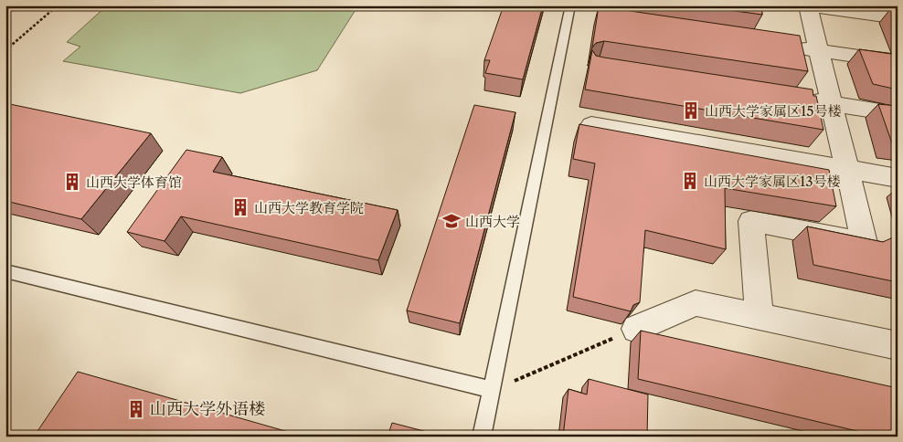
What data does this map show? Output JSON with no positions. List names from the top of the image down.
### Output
{
  "places": {
    "building": [
      "山西大学家属区15号楼",
      "山西大学家属区13号楼",
      "山西大学体育馆",
      "山西大学教育学院",
      "山西大学外语楼"
    ],
    "school or university": ["山西大学"]
  }
}
